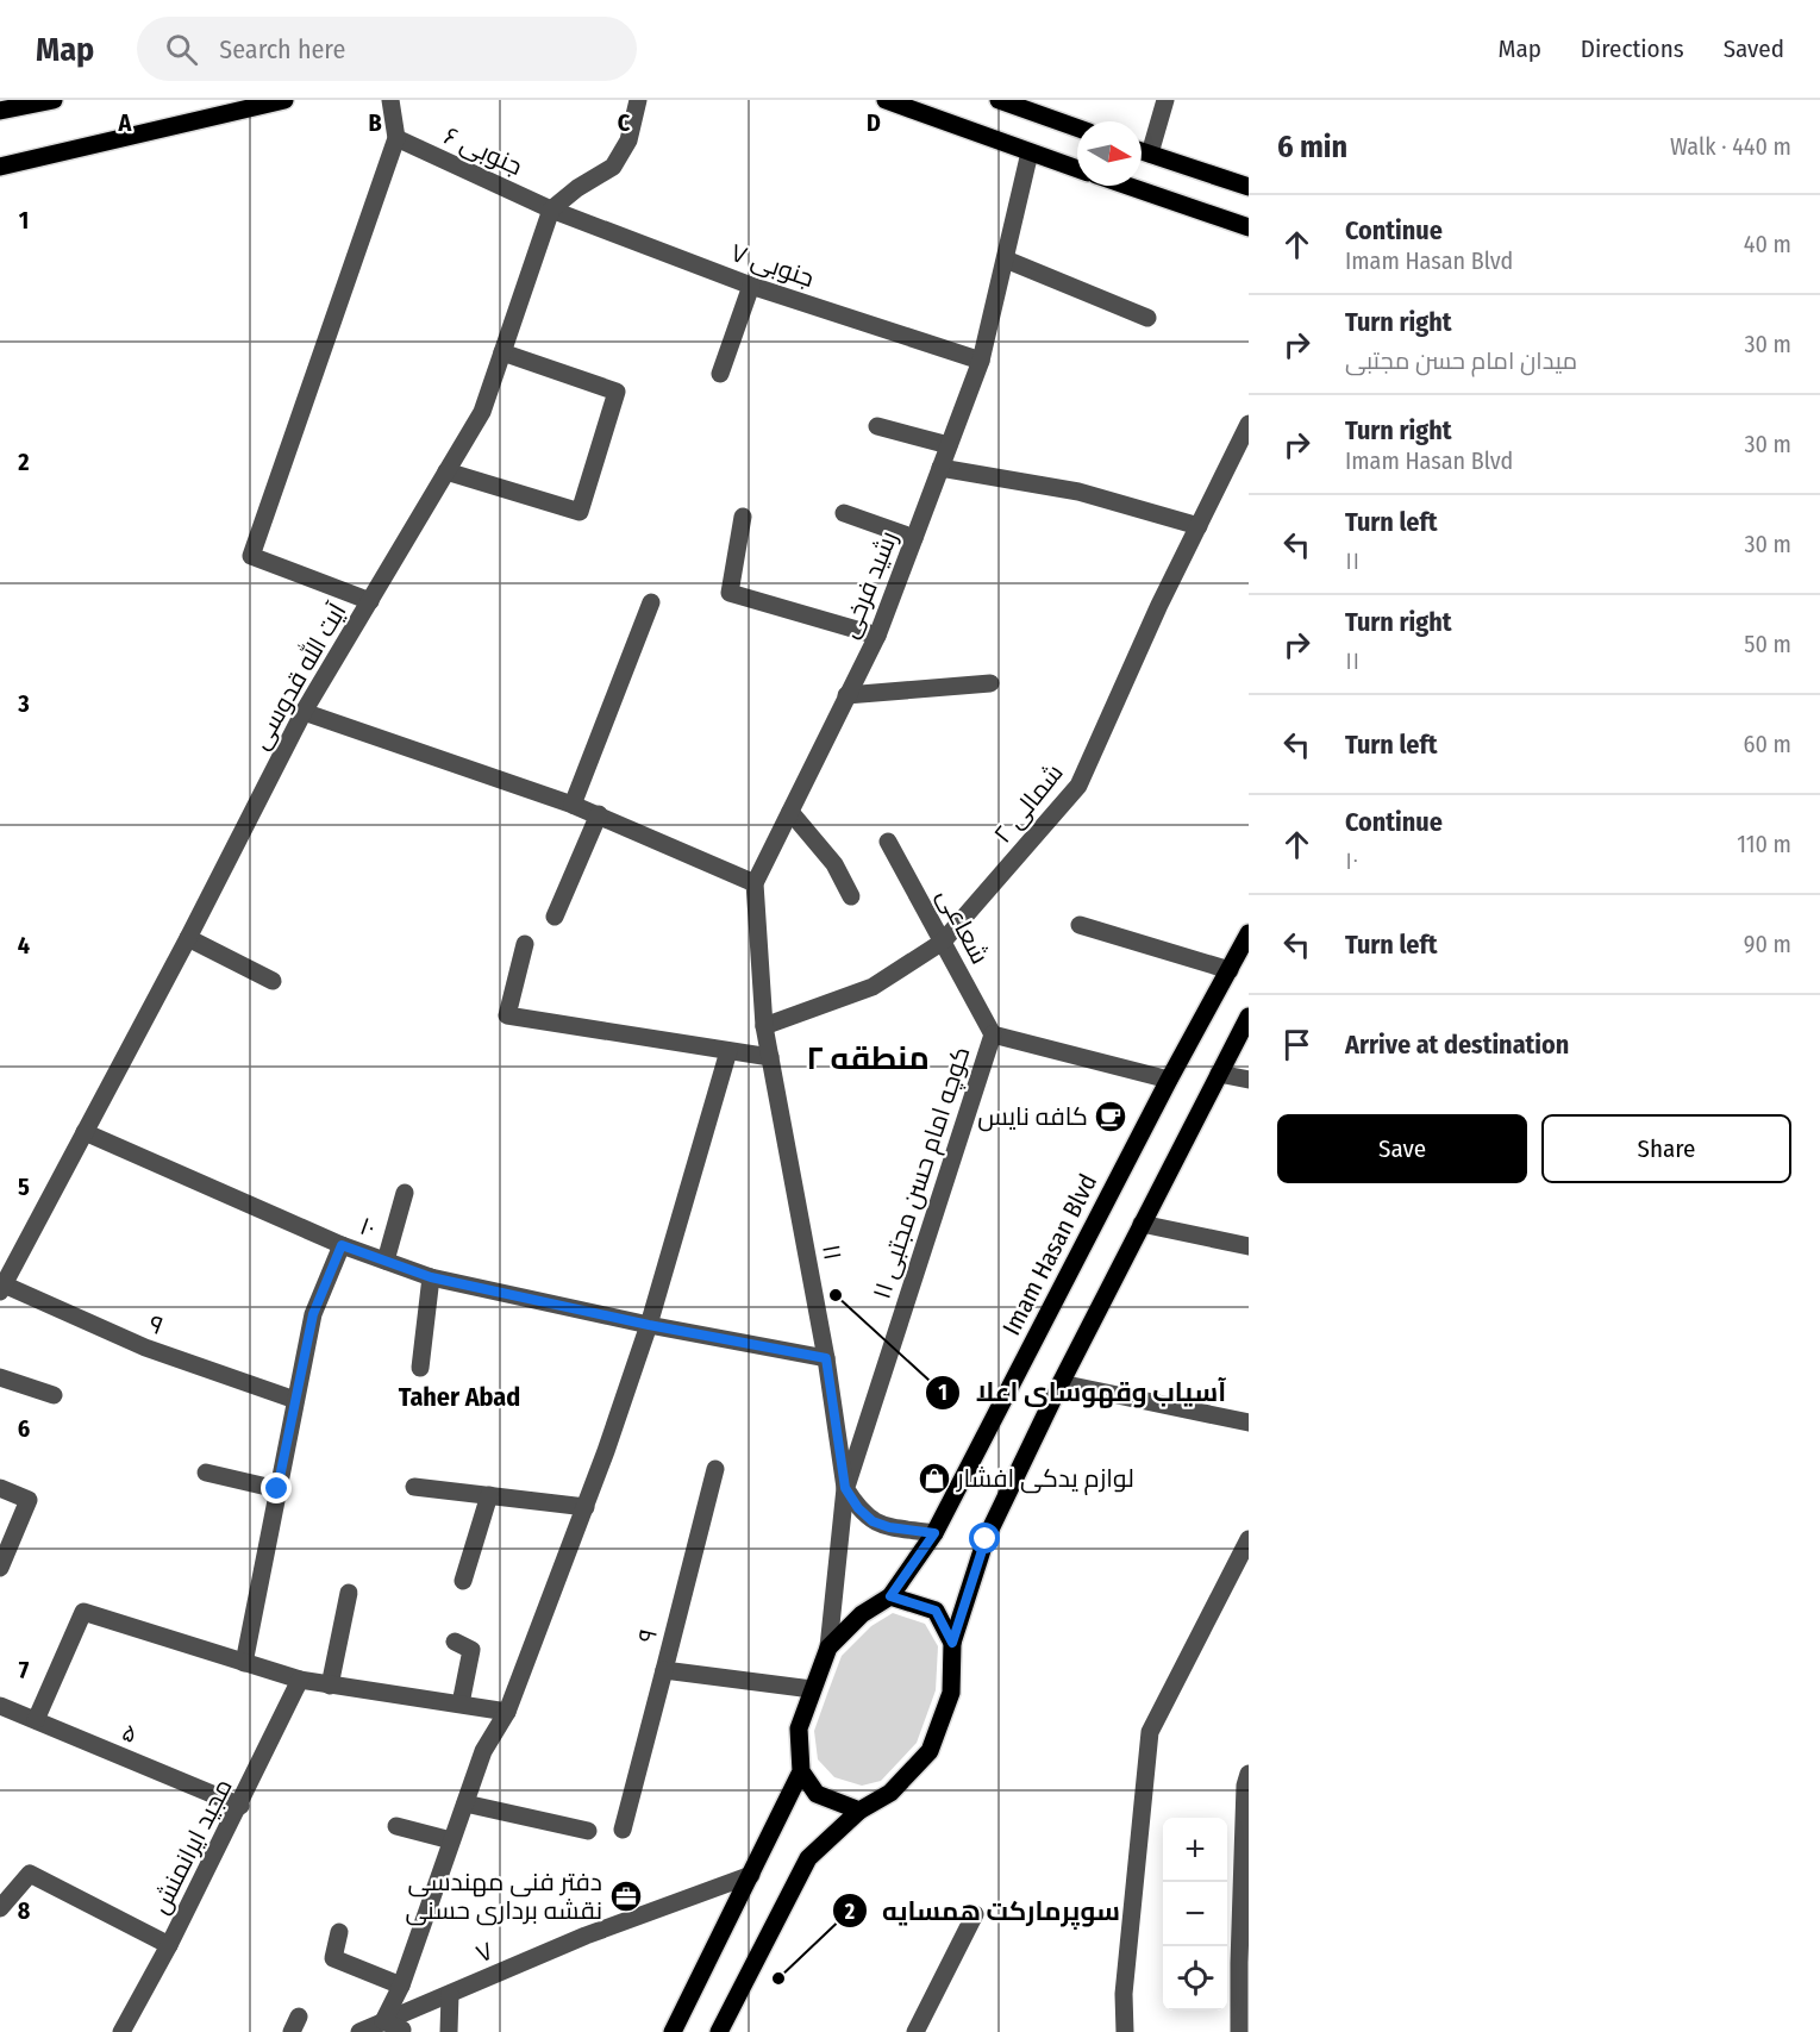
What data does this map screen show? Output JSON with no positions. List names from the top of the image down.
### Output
{
  "streets": {
    "main road": ["Imam Hasan Blvd"],
    "street": [
      "۶ جنوبی",
      "۷ جنوبی",
      "رشید فرخی",
      "آیت الله قدوسی",
      "۲ شمالی",
      "شعاعی",
      "کوچه امام حسن مجتبی ۱۱",
      "۱۰",
      "۱۱",
      "۹",
      "۵",
      "مجید ایرانمنش",
      "۷"
    ]
  },
  "crossings": [
    ["۶ جنوبی", "۷ جنوبی"],
    ["۶ جنوبی", "آیت الله قدوسی"],
    ["۷ جنوبی", "رشید فرخی"],
    ["۷ جنوبی", "آیت الله قدوسی"],
    ["آیت الله قدوسی", "۱۰"],
    ["آیت الله قدوسی", "۹"],
    ["۲ شمالی", "شعاعی"],
    ["۲ شمالی", "۱۱"],
    ["شعاعی", "کوچه امام حسن مجتبی ۱۱"],
    ["کوچه امام حسن مجتبی ۱۱", "۱۱"],
    ["۱۰", "۱۱"],
    ["۱۱", "Imam Hasan Blvd"],
    ["۱۱", "۹"],
    ["Imam Hasan Blvd", "۹"],
    ["۵", "مجید ایرانمنش"]
  ],
  "districts": ["منطقه ۲", "Taher Abad"],
  "places": {
    "cafe": ["کافه نایس"],
    "other": ["آسیاب وقهوسای اعلا", "سوپرمارکت همسایه"],
    "shop": ["لوازم یدکی افشار"],
    "office": ["دفتر فنی مهندسی نقشه برداری حسنی"]
  },
  "north": "right",
  "page": {
    "header": "Map",
    "search": "Search here",
    "nav": ["Map", "Directions", "Saved"],
    "heading": ["6 min", "Walk · 440 m"],
    "list": [
      ["Continue", "Imam Hasan Blvd", "40 m"],
      ["Turn right", "میدان امام حسن مجتبی", "30 m"],
      ["Turn right", "Imam Hasan Blvd", "30 m"],
      ["Turn left", "۱۱", "30 m"],
      ["Turn right", "۱۱", "50 m"],
      ["Turn left", "60 m"],
      ["Continue", "۱۰", "110 m"],
      ["Turn left", "90 m"],
      "Arrive at destination"
    ],
    "buttons": ["Save", "Share"],
    "map_buttons": ["+", "−"]
  },
  "grid": {
    "columns": [
      "A",
      "B",
      "C",
      "D"
    ],
    "rows": [
      "1",
      "2",
      "3",
      "4",
      "5",
      "6",
      "7",
      "8"
    ]
  }
}
